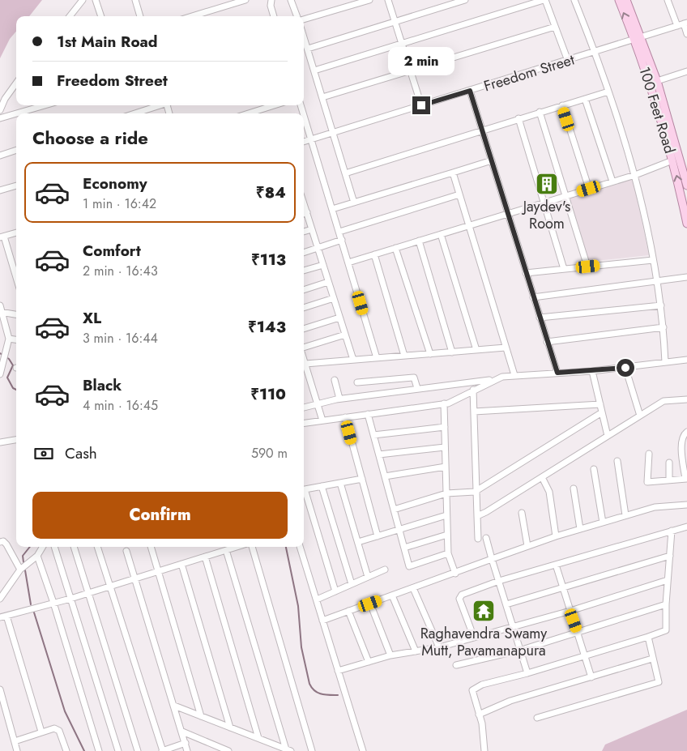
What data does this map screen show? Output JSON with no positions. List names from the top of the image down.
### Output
{
  "streets": {
    "main road": ["100 Feet Road"],
    "street": ["Freedom Street"]
  },
  "crossings": [
    ["Freedom Street", "100 Feet Road"]
  ],
  "places": {
    "building": ["Jaydev's Room"],
    "temple": ["Raghavendra Swamy Mutt, Pavamanapura"]
  },
  "page": {
    "banner": ["1st Main Road", "Freedom Street"],
    "bubble": "2 min",
    "heading": "Choose a ride",
    "list": [
      {
        "name": "Economy",
        "note": "1 min · 16:42",
        "value": "₹84"
      },
      {
        "name": "Comfort",
        "note": "2 min · 16:43",
        "value": "₹113"
      },
      {
        "name": "XL",
        "note": "3 min · 16:44",
        "value": "₹143"
      },
      {
        "name": "Black",
        "note": "4 min · 16:45",
        "value": "₹110"
      }
    ],
    "pay": ["Cash", "590 m"],
    "buttons": "Confirm"
  }
}
